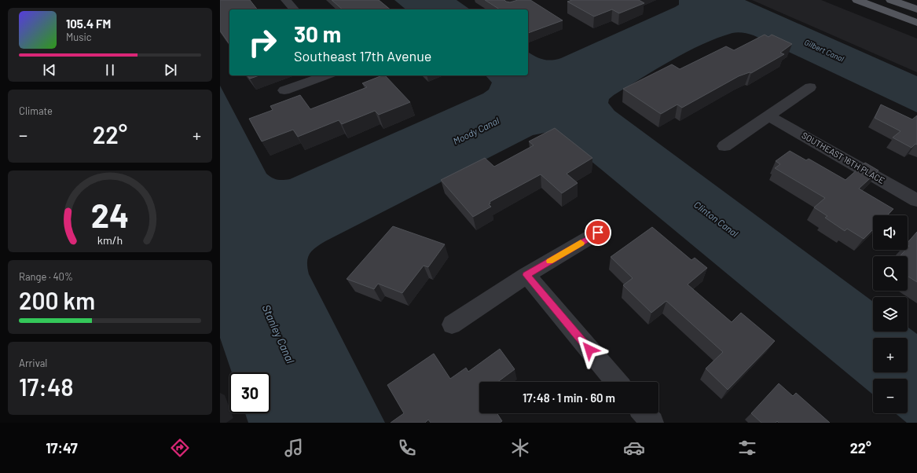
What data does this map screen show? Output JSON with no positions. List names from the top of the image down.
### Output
{
  "streets": {
    "street": ["SOUTHEAST 16TH PLACE"]
  },
  "water": [
    "Gilbert Canal",
    "Moody Canal",
    "Clinton Canal",
    "Stanley Canal"
  ],
  "page": {
    "turn": ["30 m", "Southeast 17th Avenue"],
    "song": ["105.4 FM", "Music"],
    "tile": [
      "Climate",
      ["Range · 40%", "200 km"],
      ["Arrival", "17:48"]
    ],
    "heat": ["−", "22°", "+"],
    "map_buttons": ["+", "−"],
    "limit": "30",
    "trip": "17:48 · 1 min · 60 m",
    "tabs": ["17:47", "22°"],
    "gauge": ["24", "km/h"]
  }
}
